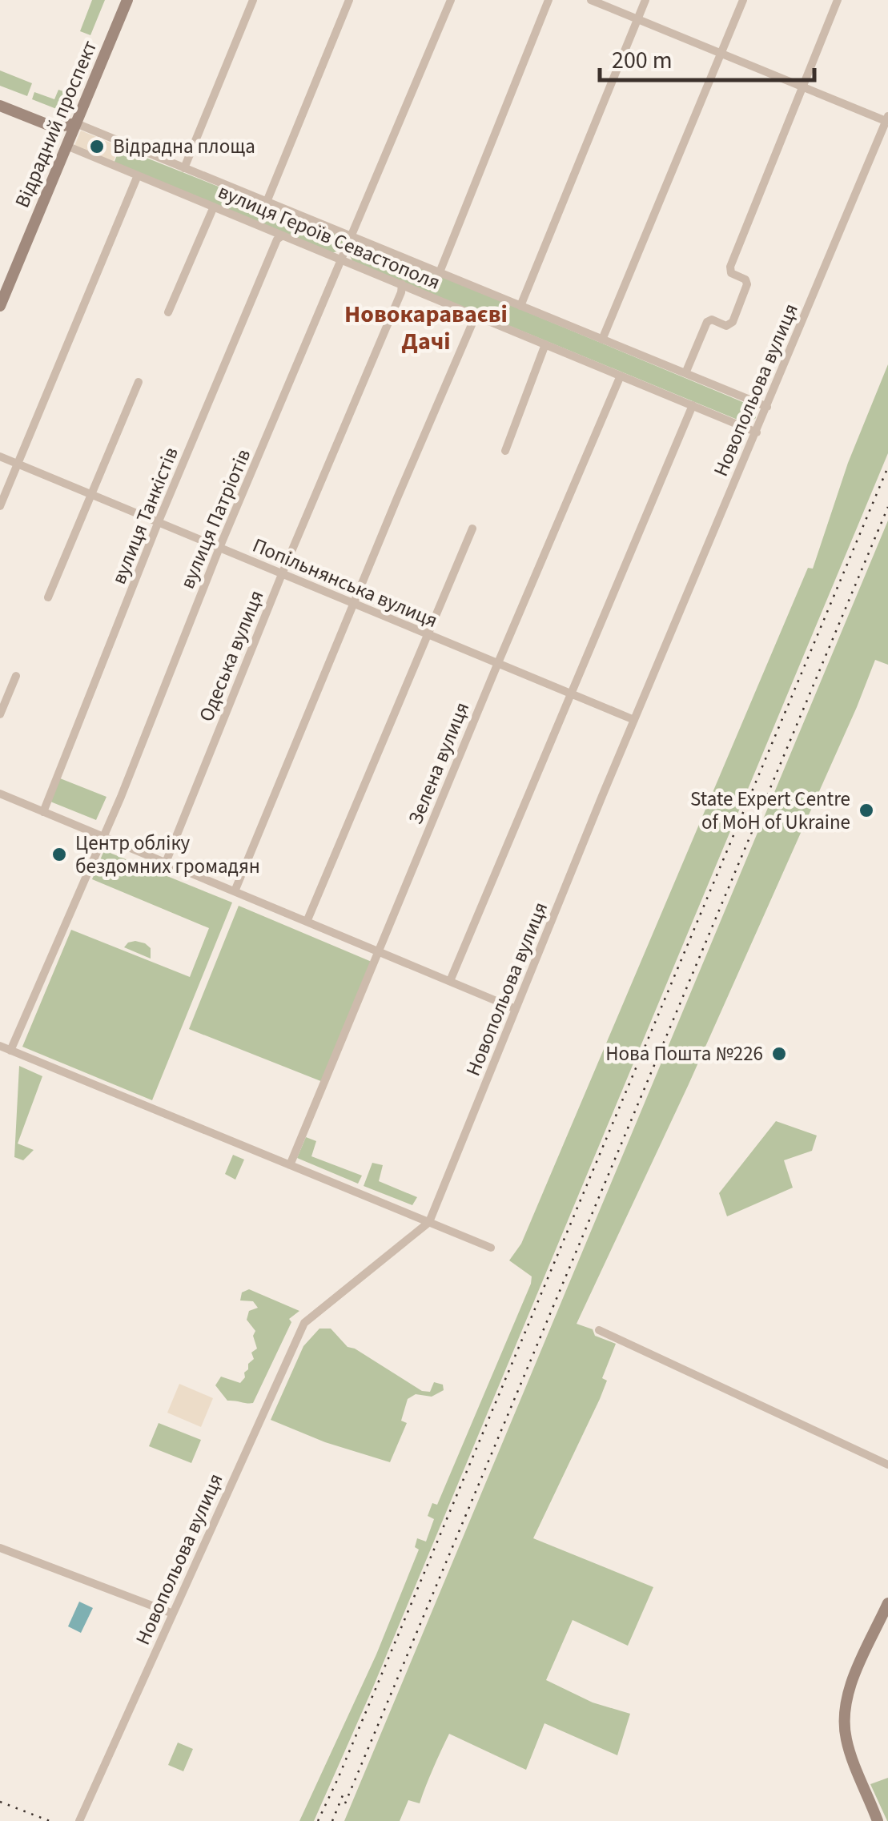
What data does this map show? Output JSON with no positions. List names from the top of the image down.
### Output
{
  "streets": {
    "street": [
      "Відрадний проспект",
      "вулиця Героїв Севастополя",
      "Новопольова вулиця",
      "вулиця Танкістів",
      "вулиця Патріотів",
      "Попільнянська вулиця",
      "Одеська вулиця",
      "Зелена вулиця"
    ]
  },
  "crossings": [
    ["Відрадний проспект", "вулиця Героїв Севастополя"],
    ["вулиця Героїв Севастополя", "Новопольова вулиця"],
    ["вулиця Героїв Севастополя", "вулиця Танкістів"],
    ["вулиця Героїв Севастополя", "вулиця Патріотів"],
    ["вулиця Героїв Севастополя", "Одеська вулиця"],
    ["вулиця Героїв Севастополя", "Зелена вулиця"],
    ["Новопольова вулиця", "Попільнянська вулиця"],
    ["вулиця Танкістів", "Попільнянська вулиця"],
    ["вулиця Патріотів", "Попільнянська вулиця"],
    ["Попільнянська вулиця", "Одеська вулиця"],
    ["Попільнянська вулиця", "Зелена вулиця"]
  ],
  "districts": ["Новокараваєві Дачі"],
  "places": [
    "Відрадна площа",
    "State Expert Centre of MoH of Ukraine",
    "Центр обліку бездомних громадян",
    "Нова Пошта №226"
  ],
  "scale_bar": "200 m"
}
